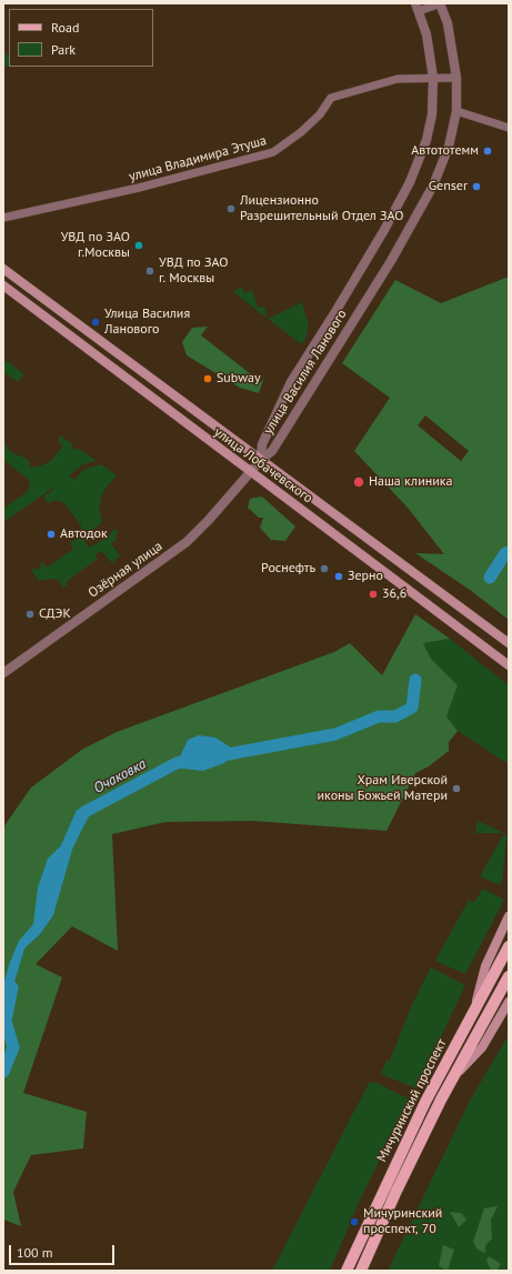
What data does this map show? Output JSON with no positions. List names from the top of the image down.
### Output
{
  "streets": {
    "main road": ["улица Лобачевского", "Мичуринский проспект"],
    "street": ["улица Владимира Этуша", "улица Василия Ланового", "Озёрная улица"]
  },
  "crossings": [
    ["улица Владимира Этуша", "улица Василия Ланового"],
    ["улица Василия Ланового", "улица Лобачевского"],
    ["улица Василия Ланового", "Озёрная улица"],
    ["улица Лобачевского", "Озёрная улица"]
  ],
  "water": ["Очаковка"],
  "places": [
    "Автототемм",
    "Genser",
    "Лицензионно Разрешительный Отдел ЗАО",
    "УВД по ЗАО г.Москвы",
    "УВД по ЗАО г. Москвы",
    "Улица Василия Ланового",
    "Subway",
    "Наша клиника",
    "Автодок",
    "Роснефть",
    "Зерно",
    "36,6",
    "СДЭК",
    "Храм Иверской иконы Божьей Матери",
    "Мичуринский проспект, 70"
  ],
  "legend": ["Road", "Park"],
  "scale_bar": "100 m"
}
